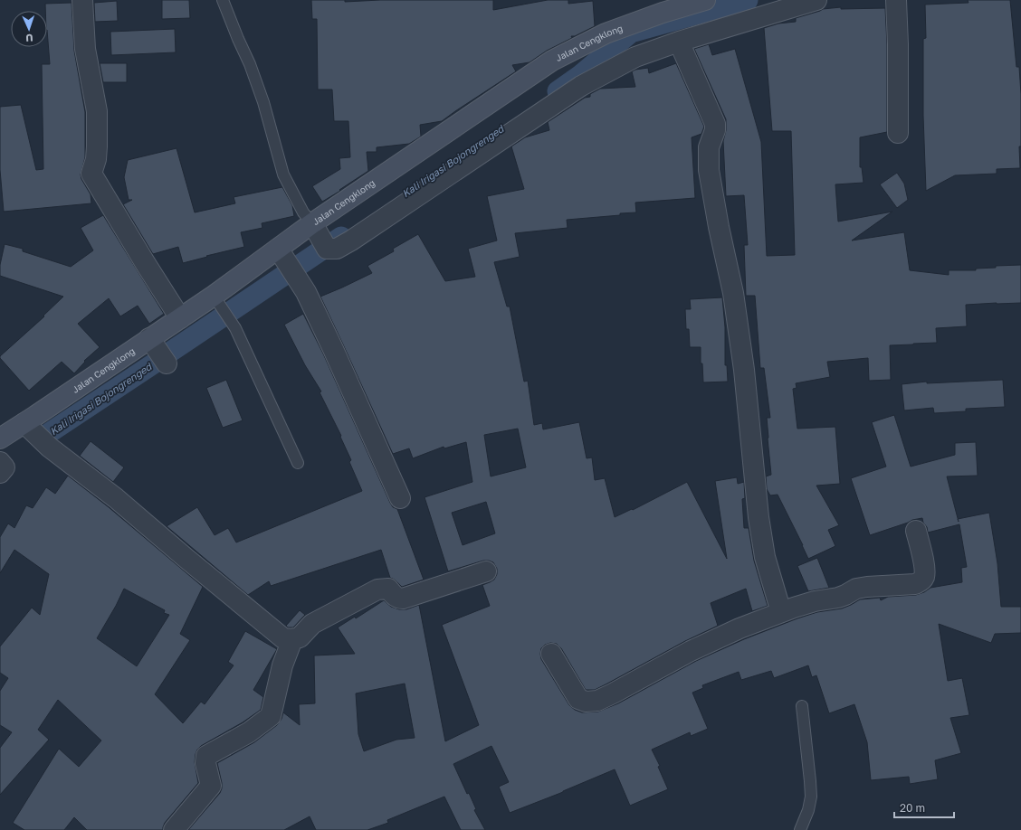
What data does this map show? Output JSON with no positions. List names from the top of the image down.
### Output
{
  "streets": {
    "main road": ["Jalan Cengklong"]
  },
  "water": ["Kali Irigasi Bojongrenged"],
  "scale_bar": "20 m",
  "north": "bottom"
}
